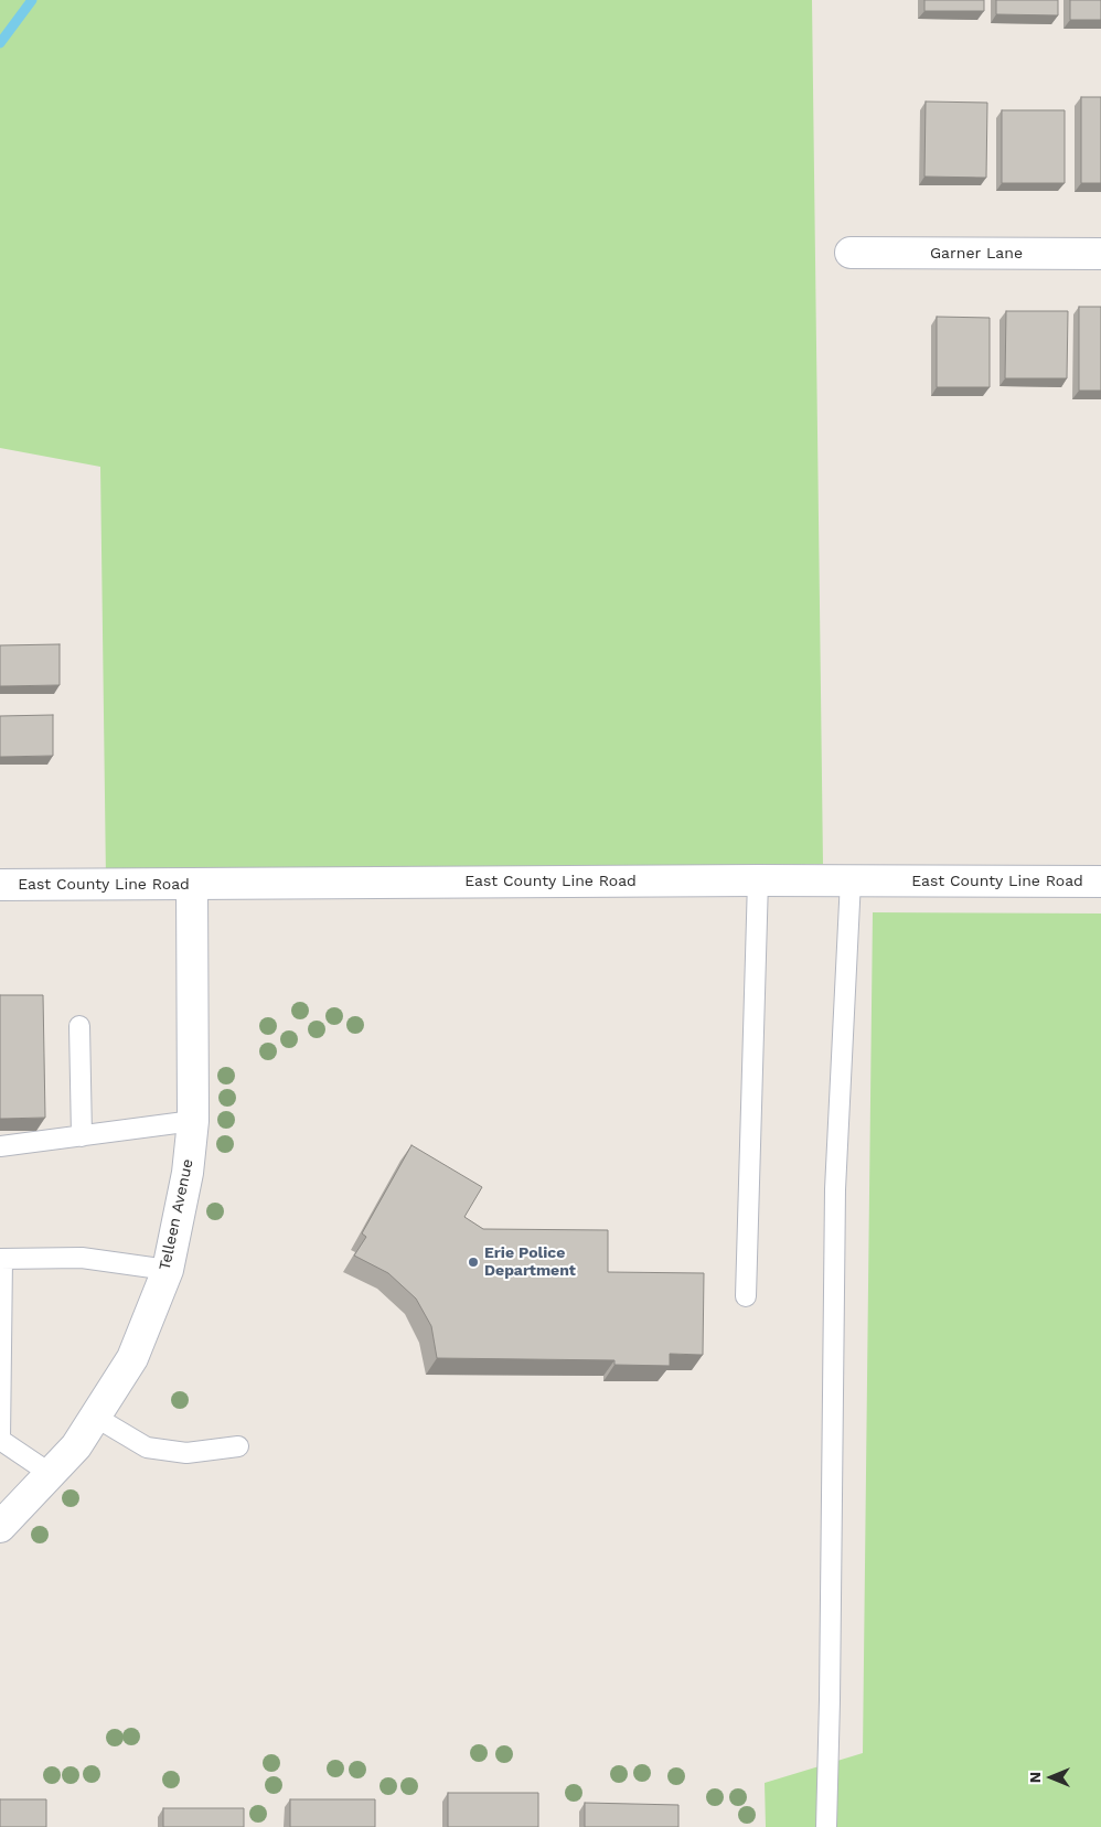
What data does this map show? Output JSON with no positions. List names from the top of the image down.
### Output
{
  "streets": {
    "main road": ["Garner Lane", "East County Line Road", "Telleen Avenue"]
  },
  "crossings": [
    ["East County Line Road", "Telleen Avenue"]
  ],
  "places": ["Erie Police Department"],
  "north": "left"
}
